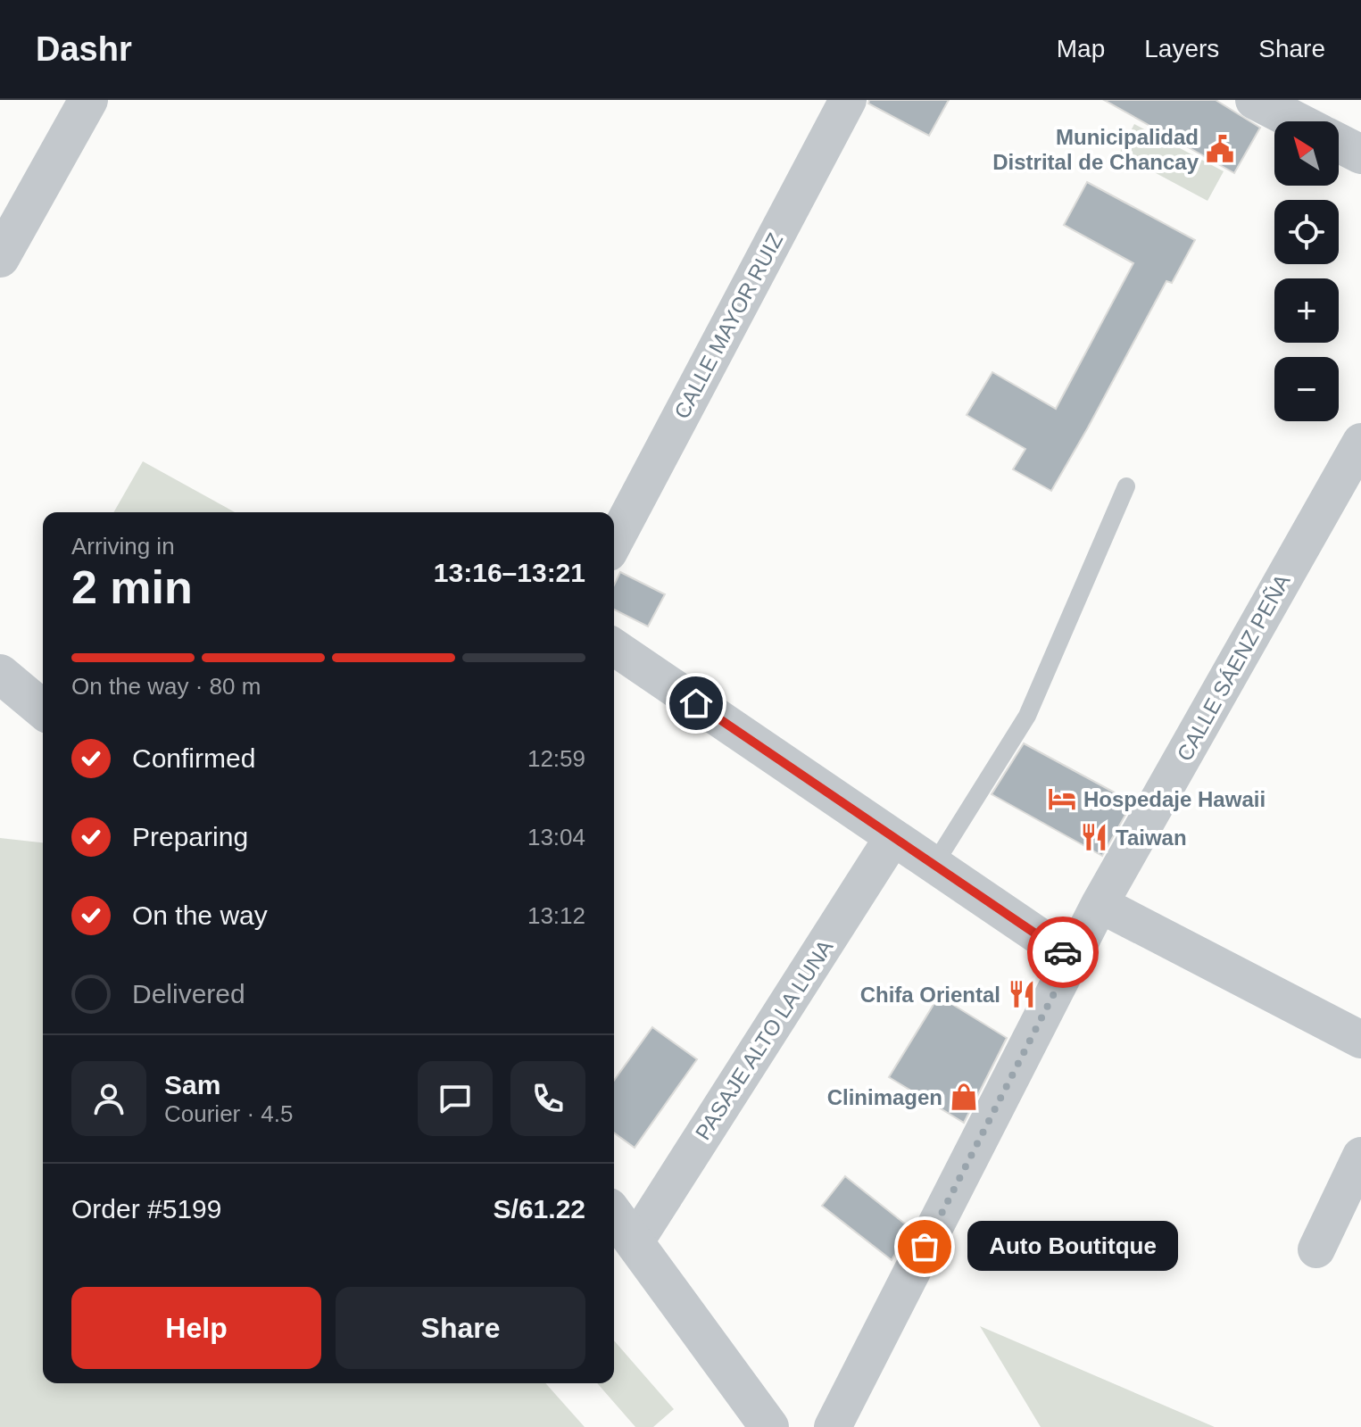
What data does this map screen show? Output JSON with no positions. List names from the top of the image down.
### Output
{
  "streets": {
    "street": ["CALLE MAYOR RUIZ", "CALLE SÁENZ PEÑA", "PASAJE ALTO LA LUNA"]
  },
  "places": {
    "public building": ["Municipalidad Distrital de Chancay"],
    "hotel": ["Hospedaje Hawaii"],
    "restaurant": ["Taiwan", "Chifa Oriental"],
    "shop": ["Clinimagen"],
    "other": ["Auto Boutitque"]
  },
  "north": "top left",
  "page": {
    "header": "Dashr",
    "nav": ["Map", "Layers", "Share"],
    "map_buttons": ["+", "−"],
    "heading": ["2 min", "Arriving in", "13:16–13:21"],
    "panel": [
      "Sam",
      "Courier · 4.5",
      "Order #5199",
      "S/61.22"
    ],
    "bar": "On the way · 80 m",
    "list": [
      ["Confirmed", "12:59"],
      ["Preparing", "13:04"],
      ["On the way", "13:12"],
      "Delivered"
    ],
    "bubble": "Auto Boutitque",
    "buttons": ["Help", "Share"]
  }
}
